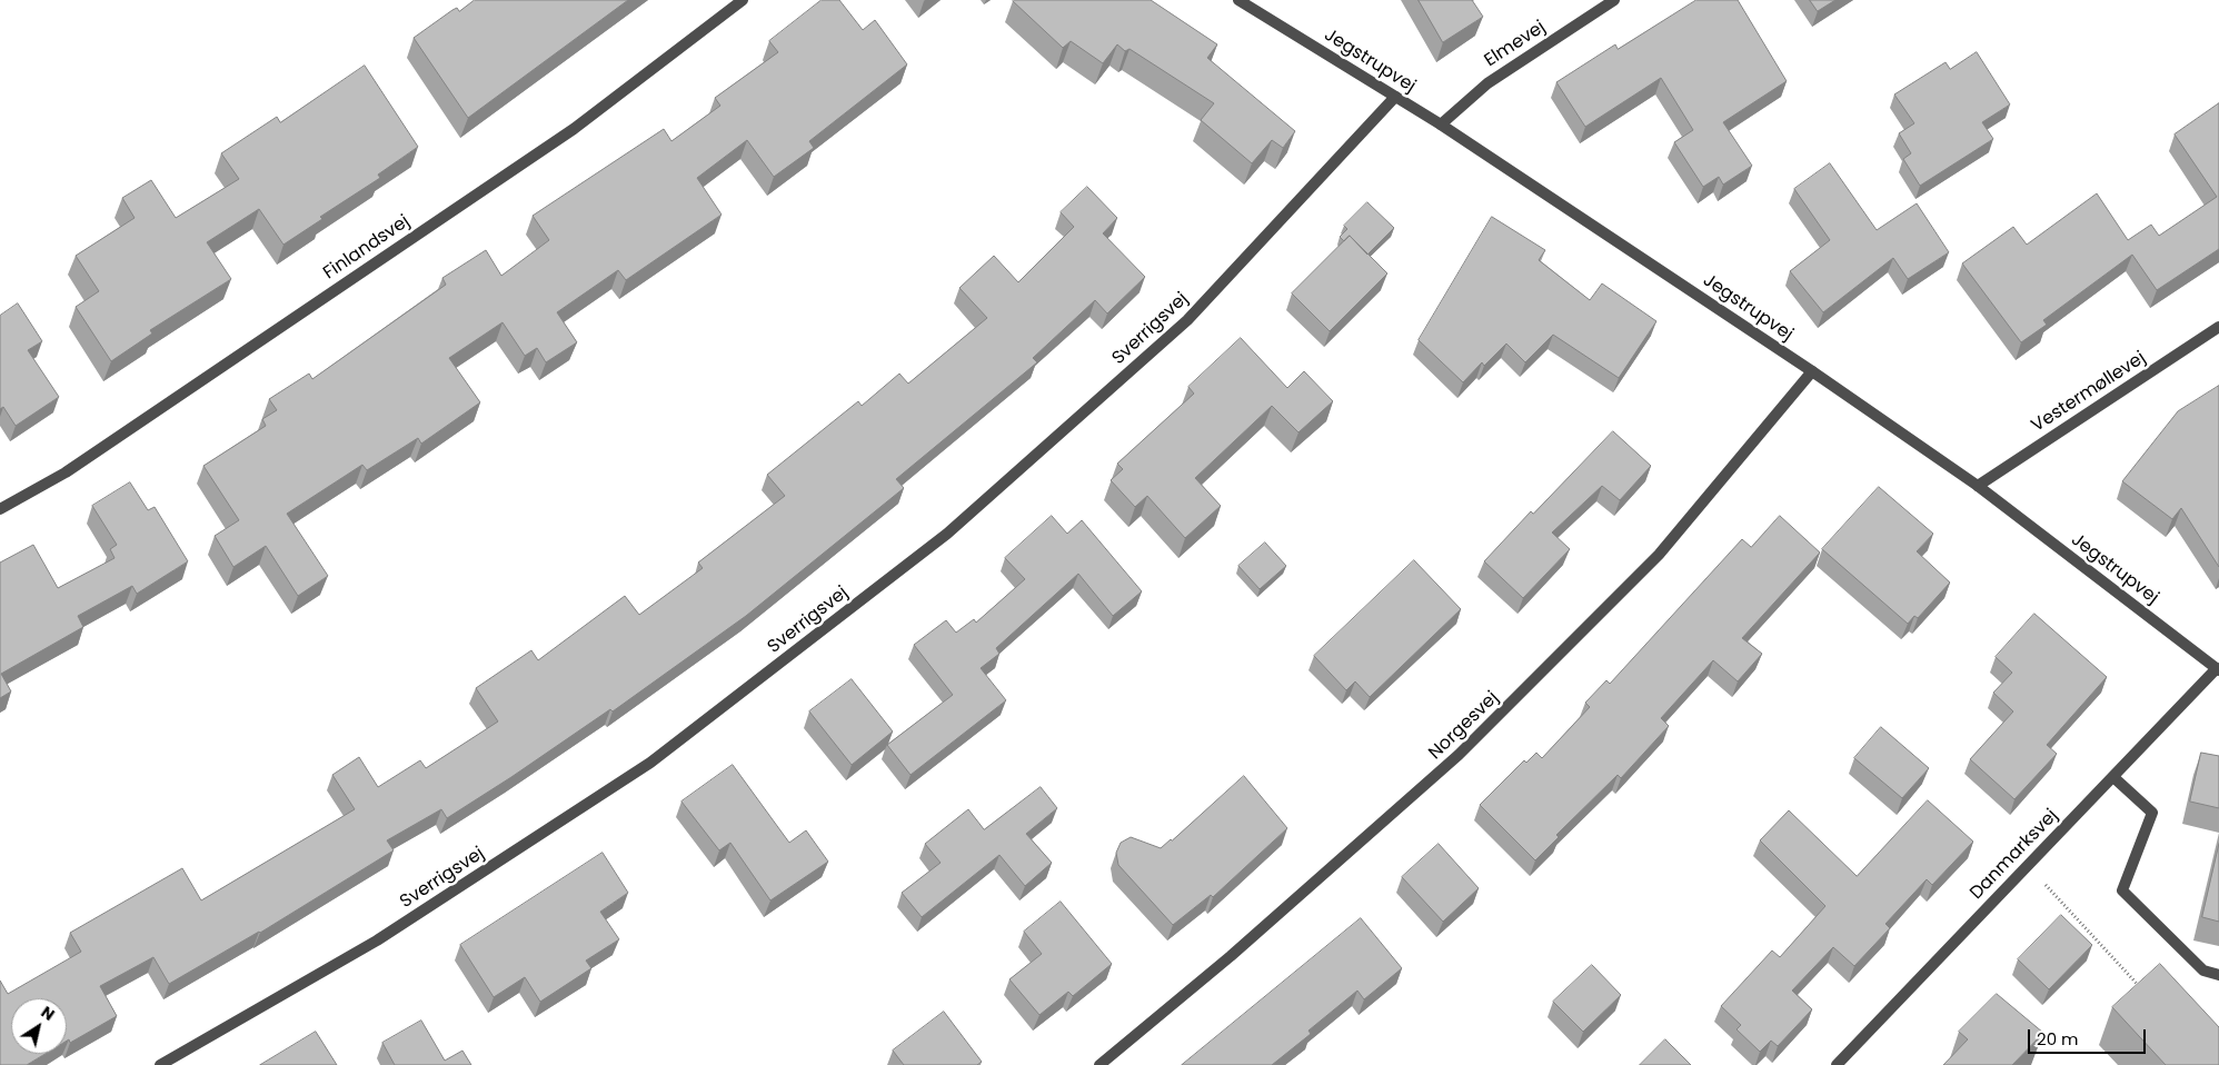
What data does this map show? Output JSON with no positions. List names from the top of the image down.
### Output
{
  "streets": {
    "street": [
      "Elmevej",
      "Jegstrupvej",
      "Finlandsvej",
      "Sverrigsvej",
      "Vestermøllevej",
      "Norgesvej",
      "Danmarksvej"
    ]
  },
  "crossings": [
    ["Elmevej", "Jegstrupvej"],
    ["Jegstrupvej", "Sverrigsvej"],
    ["Jegstrupvej", "Vestermøllevej"],
    ["Jegstrupvej", "Norgesvej"],
    ["Jegstrupvej", "Danmarksvej"]
  ],
  "scale_bar": "20 m",
  "north": "top right"
}
